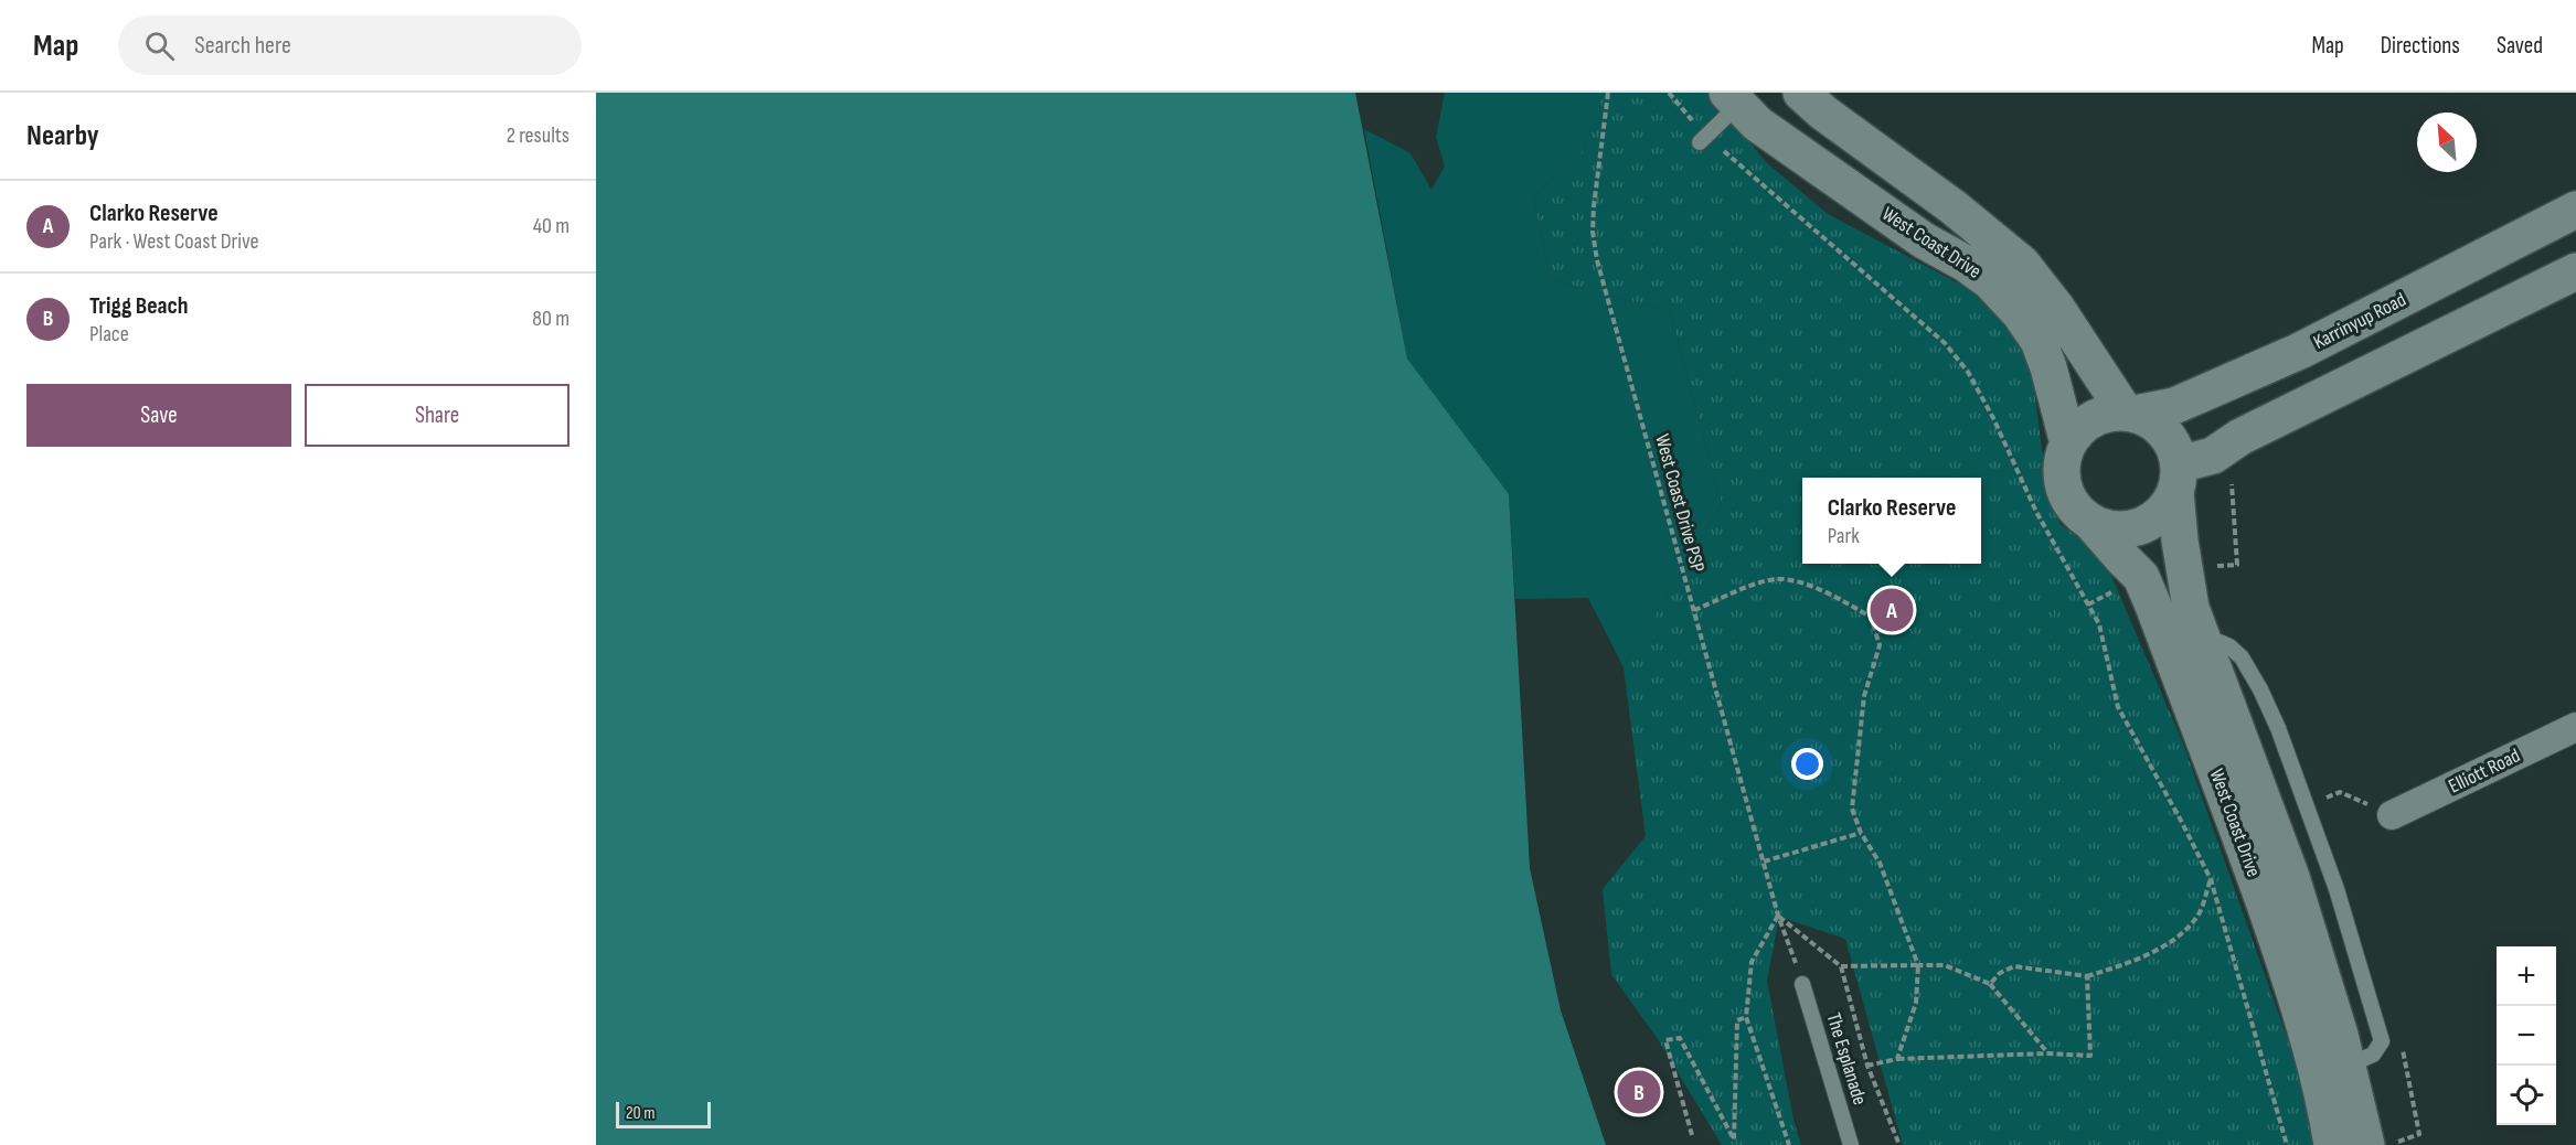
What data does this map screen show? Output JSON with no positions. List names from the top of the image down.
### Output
{
  "streets": {
    "main road": ["West Coast Drive", "Karrinyup Road"],
    "street": ["Elliott Road"],
    "lane": ["The Esplanade"],
    "path": ["West Coast Drive PSP"]
  },
  "crossings": [
    ["West Coast Drive", "Karrinyup Road"],
    ["West Coast Drive PSP", "The Esplanade"]
  ],
  "scale_bar": "20 m",
  "north": "top left",
  "page": {
    "header": "Map",
    "search": "Search here",
    "nav": ["Map", "Directions", "Saved"],
    "heading": ["Nearby", "2 results"],
    "list": [
      {
        "mark": "A",
        "name": "Clarko Reserve",
        "note": "Park · West Coast Drive",
        "value": "40 m"
      },
      {
        "mark": "B",
        "name": "Trigg Beach",
        "note": "Place",
        "value": "80 m"
      }
    ],
    "buttons": ["Save", "Share"],
    "popup": ["Clarko Reserve", "Park"],
    "pins": ["A", "B"],
    "map_buttons": ["+", "−"],
    "scale": "20 m"
  }
}
